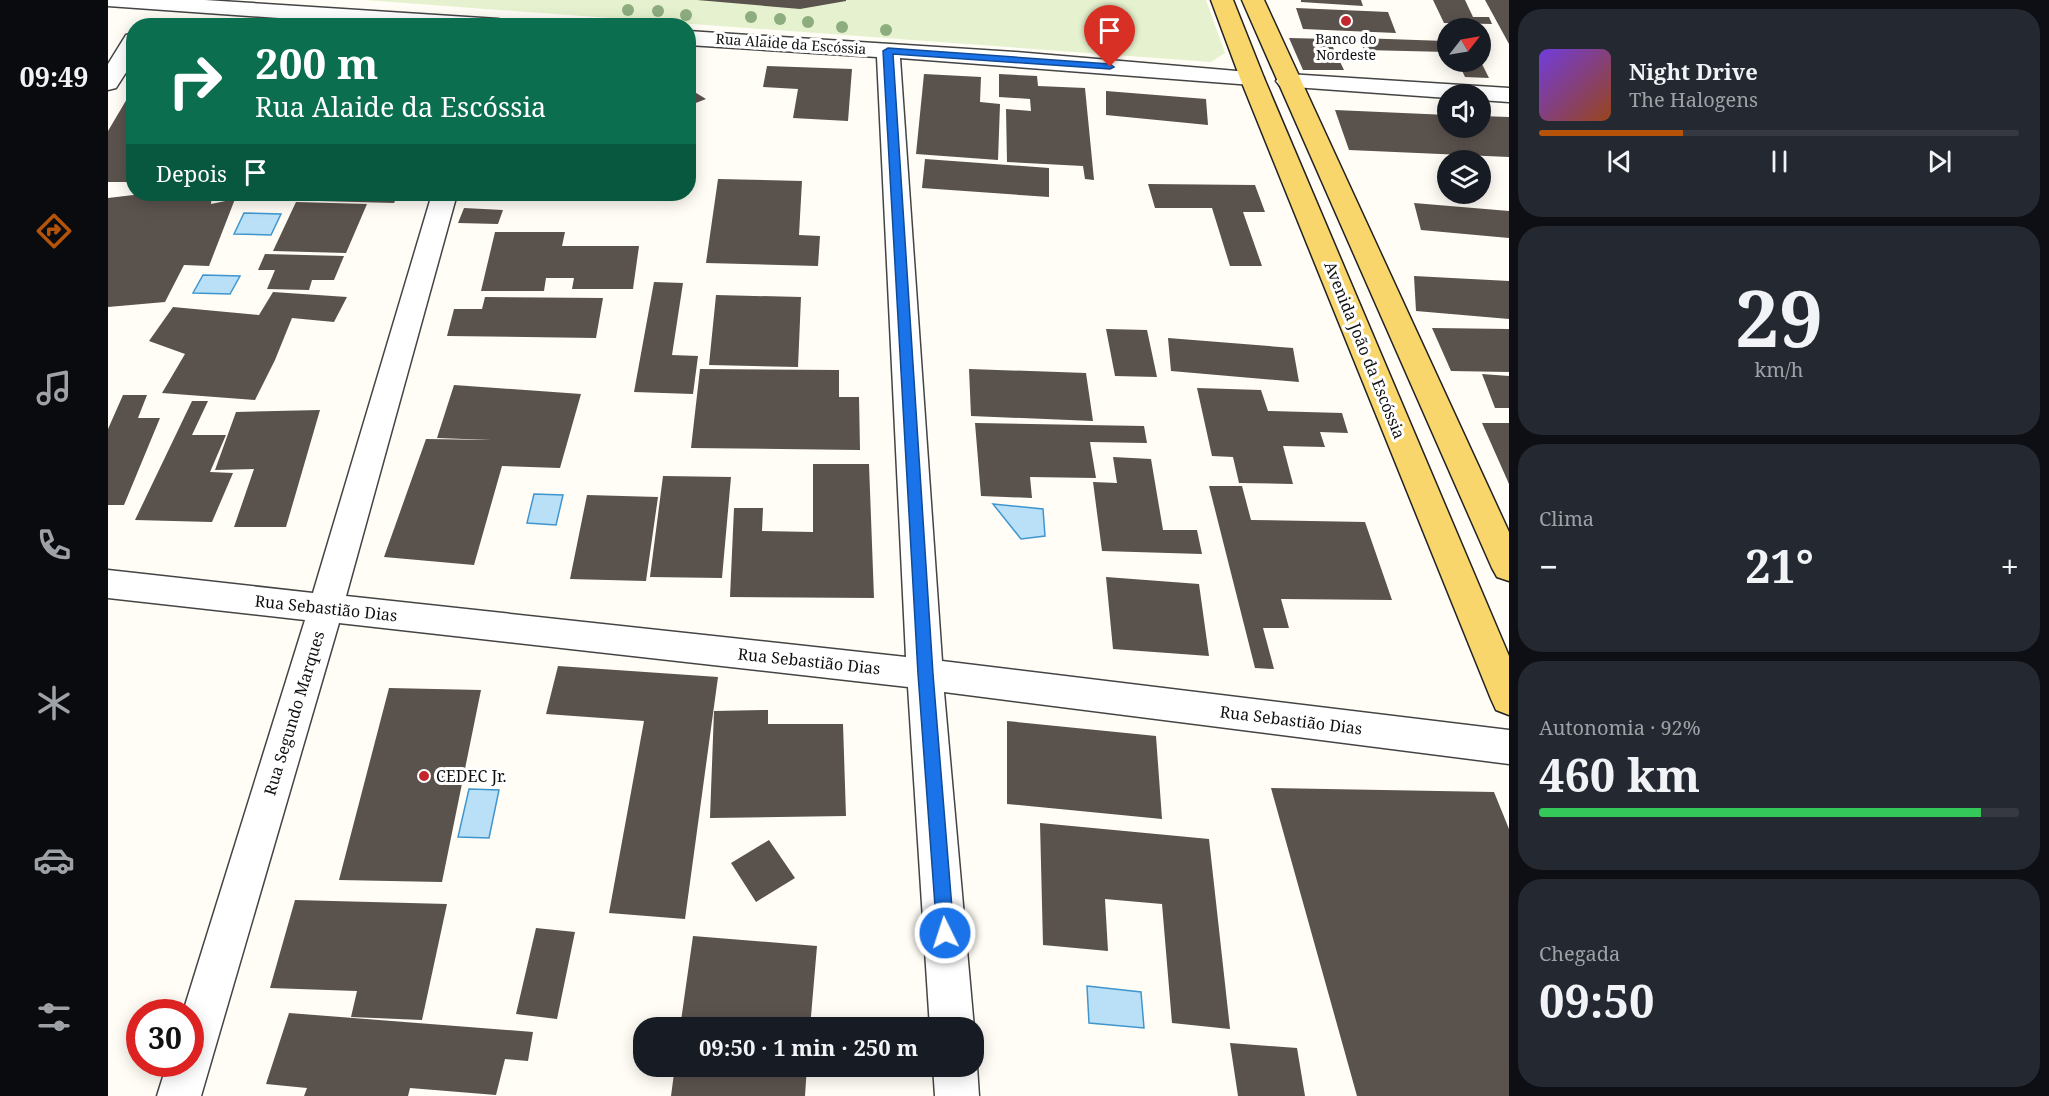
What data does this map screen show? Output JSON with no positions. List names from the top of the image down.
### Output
{
  "streets": {
    "main road": ["Avenida João da Escóssia"],
    "street": ["Rua Alaide da Escóssia", "Rua Sebastião Dias", "Rua Segundo Marques"]
  },
  "crossings": [
    ["Rua Alaide da Escóssia", "Avenida João da Escóssia"],
    ["Rua Sebastião Dias", "Rua Segundo Marques"]
  ],
  "places": ["Banco do Nordeste", "CEDEC Jr."],
  "north": "top right",
  "page": {
    "tabs": "09:49",
    "turn": ["200 m", "Rua Alaide da Escóssia"],
    "song": ["Night Drive", "The Halogens"],
    "then": "Depois",
    "tile": [
      ["29", "km/h"],
      "Clima",
      ["Autonomia · 92%", "460 km"],
      ["Chegada", "09:50"]
    ],
    "heat": ["−", "21°", "+"],
    "limit": "30",
    "trip": "09:50 · 1 min · 250 m"
  }
}
